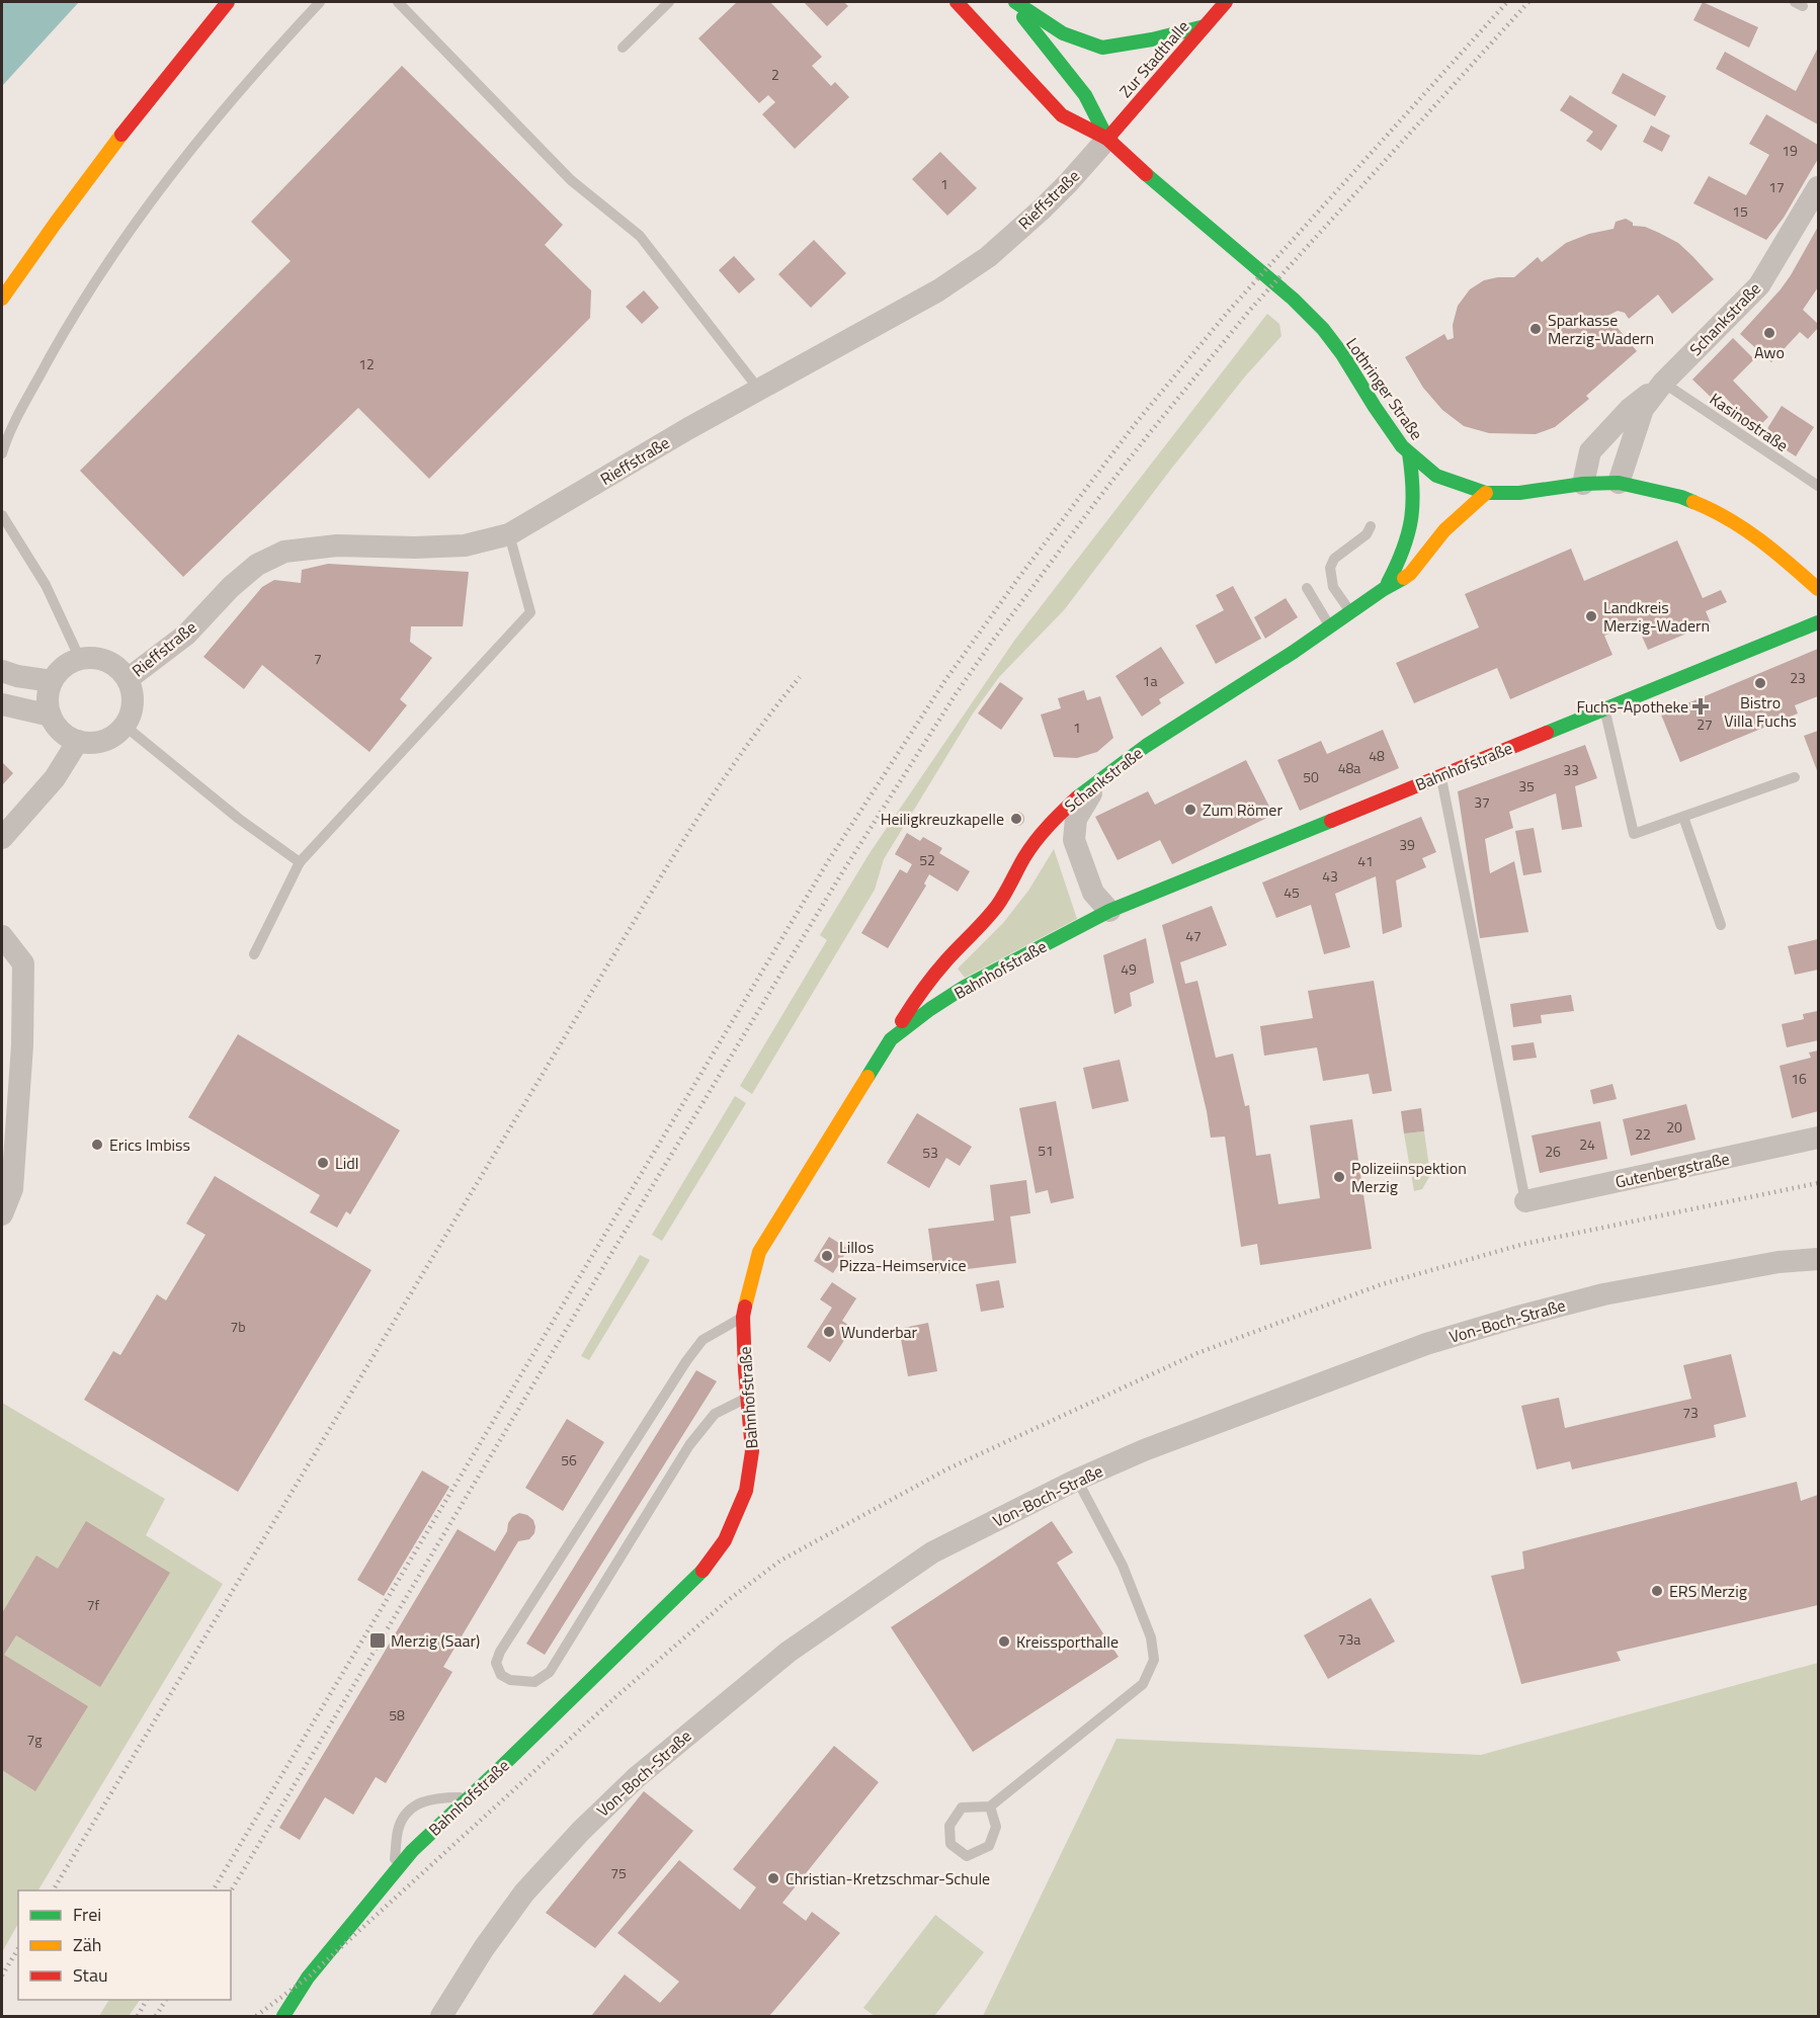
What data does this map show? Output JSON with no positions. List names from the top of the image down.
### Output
{
  "streets": {
    "street": [
      "Zur Stadthalle",
      "Rieffstraße",
      "Schankstraße",
      "Lothringer Straße",
      "Bahnhofstraße",
      "Gutenbergstraße",
      "Von-Boch-Straße"
    ],
    "lane": ["Kasinostraße"]
  },
  "crossings": [
    ["Zur Stadthalle", "Rieffstraße"],
    ["Zur Stadthalle", "Lothringer Straße"],
    ["Rieffstraße", "Lothringer Straße"],
    ["Schankstraße", "Lothringer Straße"],
    ["Schankstraße", "Kasinostraße"],
    ["Schankstraße", "Bahnhofstraße"]
  ],
  "places": {
    "other": [
      "Sparkasse Merzig-Wadern",
      "Awo",
      "Landkreis Merzig-Wadern",
      "Bistro Villa Fuchs",
      "Zum Römer",
      "Heiligkreuzkapelle",
      "Erics Imbiss",
      "Lidl",
      "Polizeiinspektion Merzig",
      "Lillos Pizza-Heimservice",
      "Wunderbar",
      "ERS Merzig",
      "Kreissporthalle",
      "Christian-Kretzschmar-Schule"
    ],
    "health": ["Fuchs-Apotheke"],
    "transit": ["Merzig (Saar)"]
  },
  "house_numbers": [
    "2",
    "19",
    "1",
    "17",
    "15",
    "12",
    "7",
    "23",
    "1a",
    "27",
    "1",
    "48",
    "48a",
    "33",
    "50",
    "35",
    "37",
    "39",
    "52",
    "41",
    "43",
    "45",
    "47",
    "49",
    "16",
    "20",
    "22",
    "24",
    "51",
    "26",
    "53",
    "7b",
    "73",
    "56",
    "7f",
    "73a",
    "58",
    "7g",
    "75"
  ],
  "legend": ["Frei", "Zäh", "Stau"]
}
